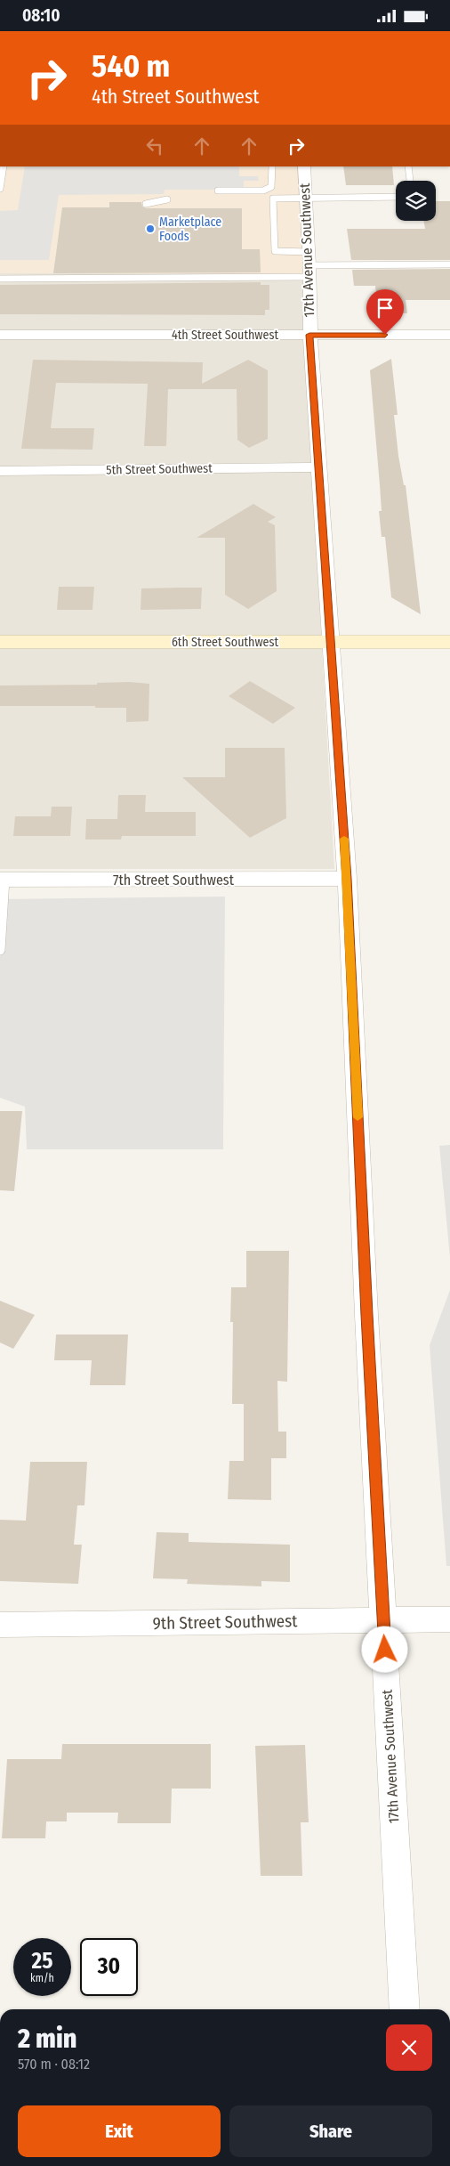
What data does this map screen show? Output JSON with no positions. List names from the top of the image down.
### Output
{
  "streets": {
    "street": [
      "17th Avenue Southwest",
      "4th Street Southwest",
      "5th Street Southwest",
      "6th Street Southwest",
      "7th Street Southwest",
      "9th Street Southwest"
    ]
  },
  "crossings": [
    ["17th Avenue Southwest", "4th Street Southwest"],
    ["17th Avenue Southwest", "5th Street Southwest"],
    ["17th Avenue Southwest", "6th Street Southwest"],
    ["17th Avenue Southwest", "7th Street Southwest"],
    ["17th Avenue Southwest", "9th Street Southwest"]
  ],
  "places": ["Marketplace Foods"],
  "page": {
    "status": "08:10",
    "turn": ["540 m", "4th Street Southwest"],
    "speed": "25 km/h",
    "limit": "30",
    "heading": ["2 min", "570 m · 08:12"],
    "buttons": ["Exit", "Share"]
  }
}
